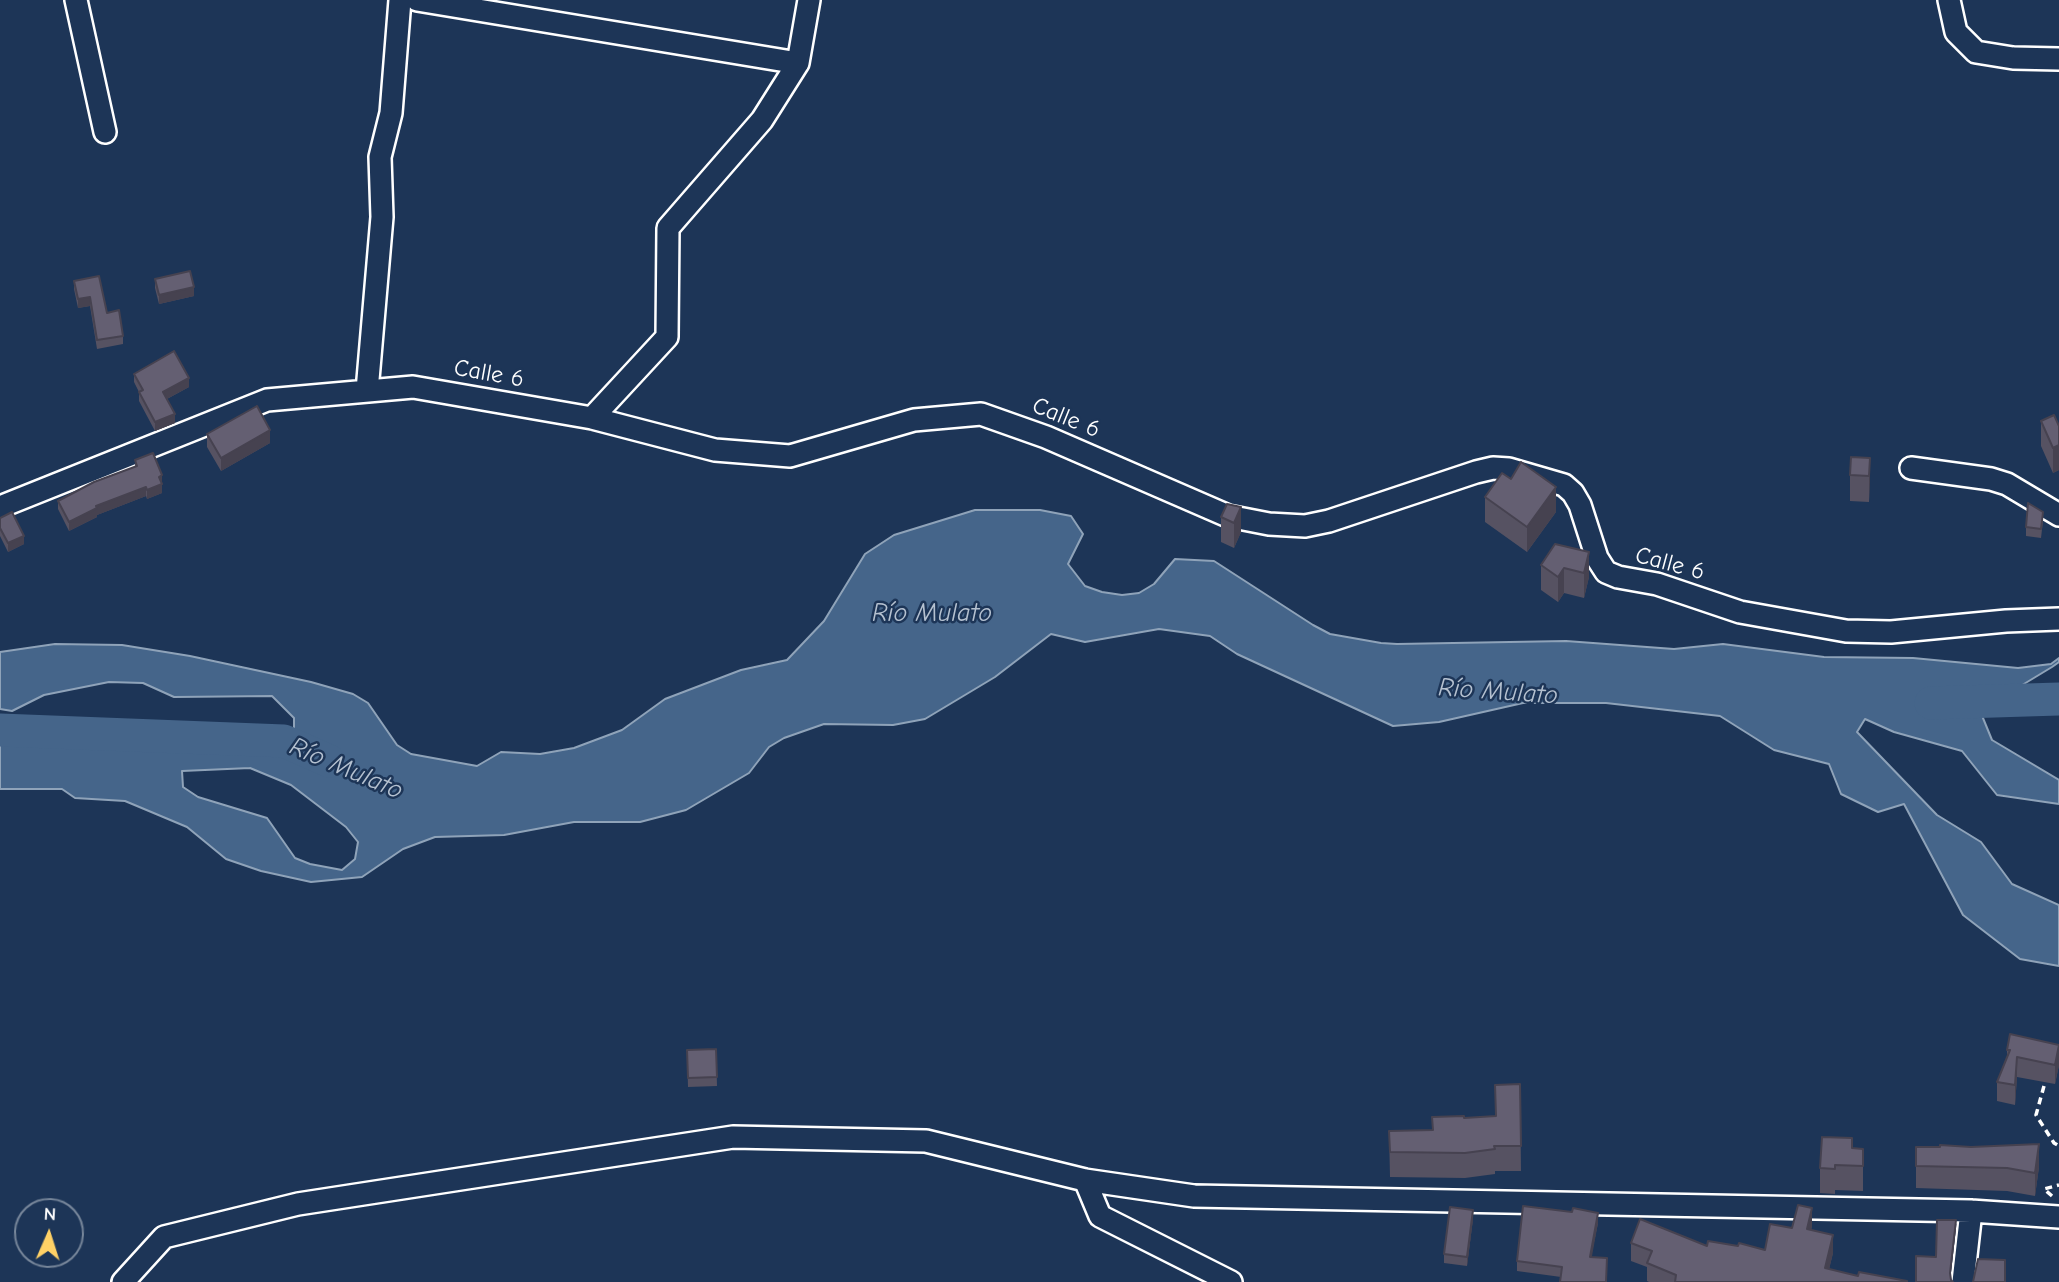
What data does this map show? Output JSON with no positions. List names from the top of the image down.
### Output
{
  "streets": {
    "street": ["Calle 6"]
  },
  "water": ["Río Mulato"],
  "north": "top"
}
